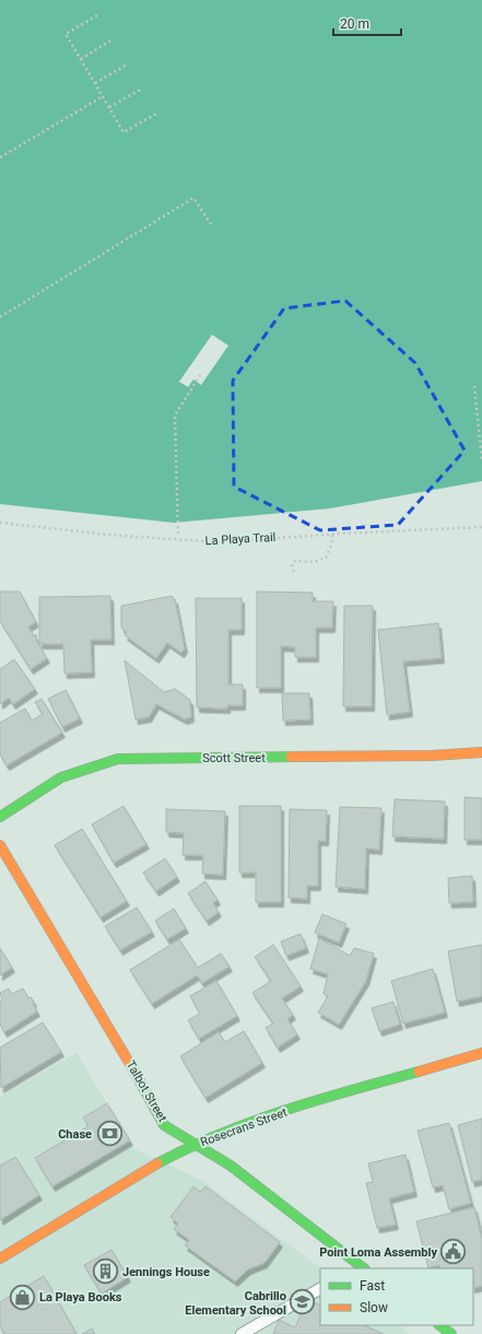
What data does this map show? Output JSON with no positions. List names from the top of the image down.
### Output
{
  "streets": {
    "main road": ["Scott Street", "Talbot Street", "Rosecrans Street"],
    "path": ["La Playa Trail"]
  },
  "crossings": [
    ["Talbot Street", "Rosecrans Street"]
  ],
  "places": {
    "bank": ["Chase"],
    "public building": ["Point Loma Assembly"],
    "building": ["Jennings House"],
    "shop": ["La Playa Books"],
    "school or university": ["Cabrillo Elementary School"]
  },
  "legend": ["Fast", "Slow"],
  "scale_bar": "20 m"
}
